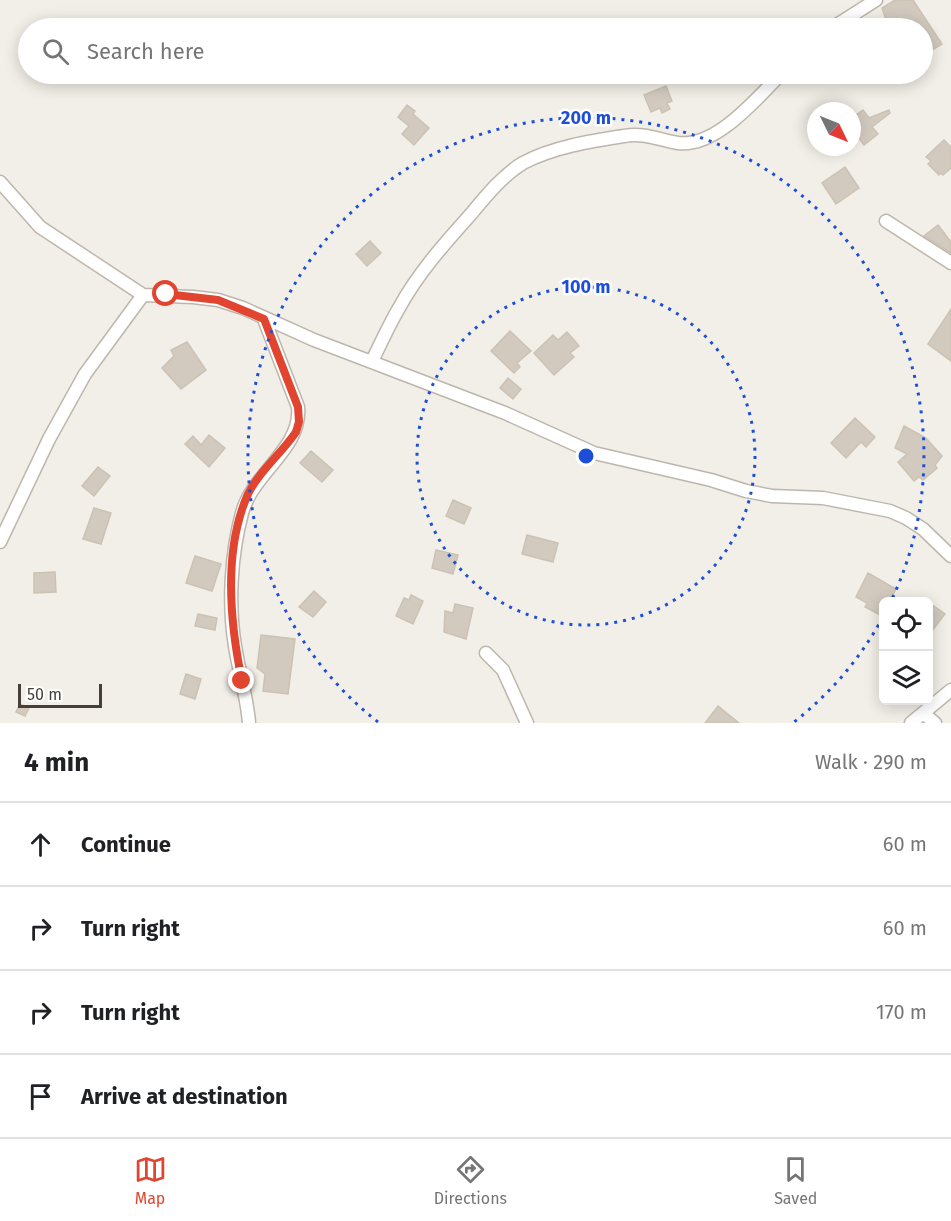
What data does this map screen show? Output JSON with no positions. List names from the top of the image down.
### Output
{
  "scale_bar": "50 m",
  "north": "bottom right",
  "page": {
    "search": "Search here",
    "scale": "50 m",
    "heading": ["4 min", "Walk · 290 m"],
    "list": [
      ["Continue", "60 m"],
      ["Turn right", "60 m"],
      ["Turn right", "170 m"],
      "Arrive at destination"
    ],
    "nav": ["Map", "Directions", "Saved"]
  },
  "rings": ["200 m", "100 m"]
}
